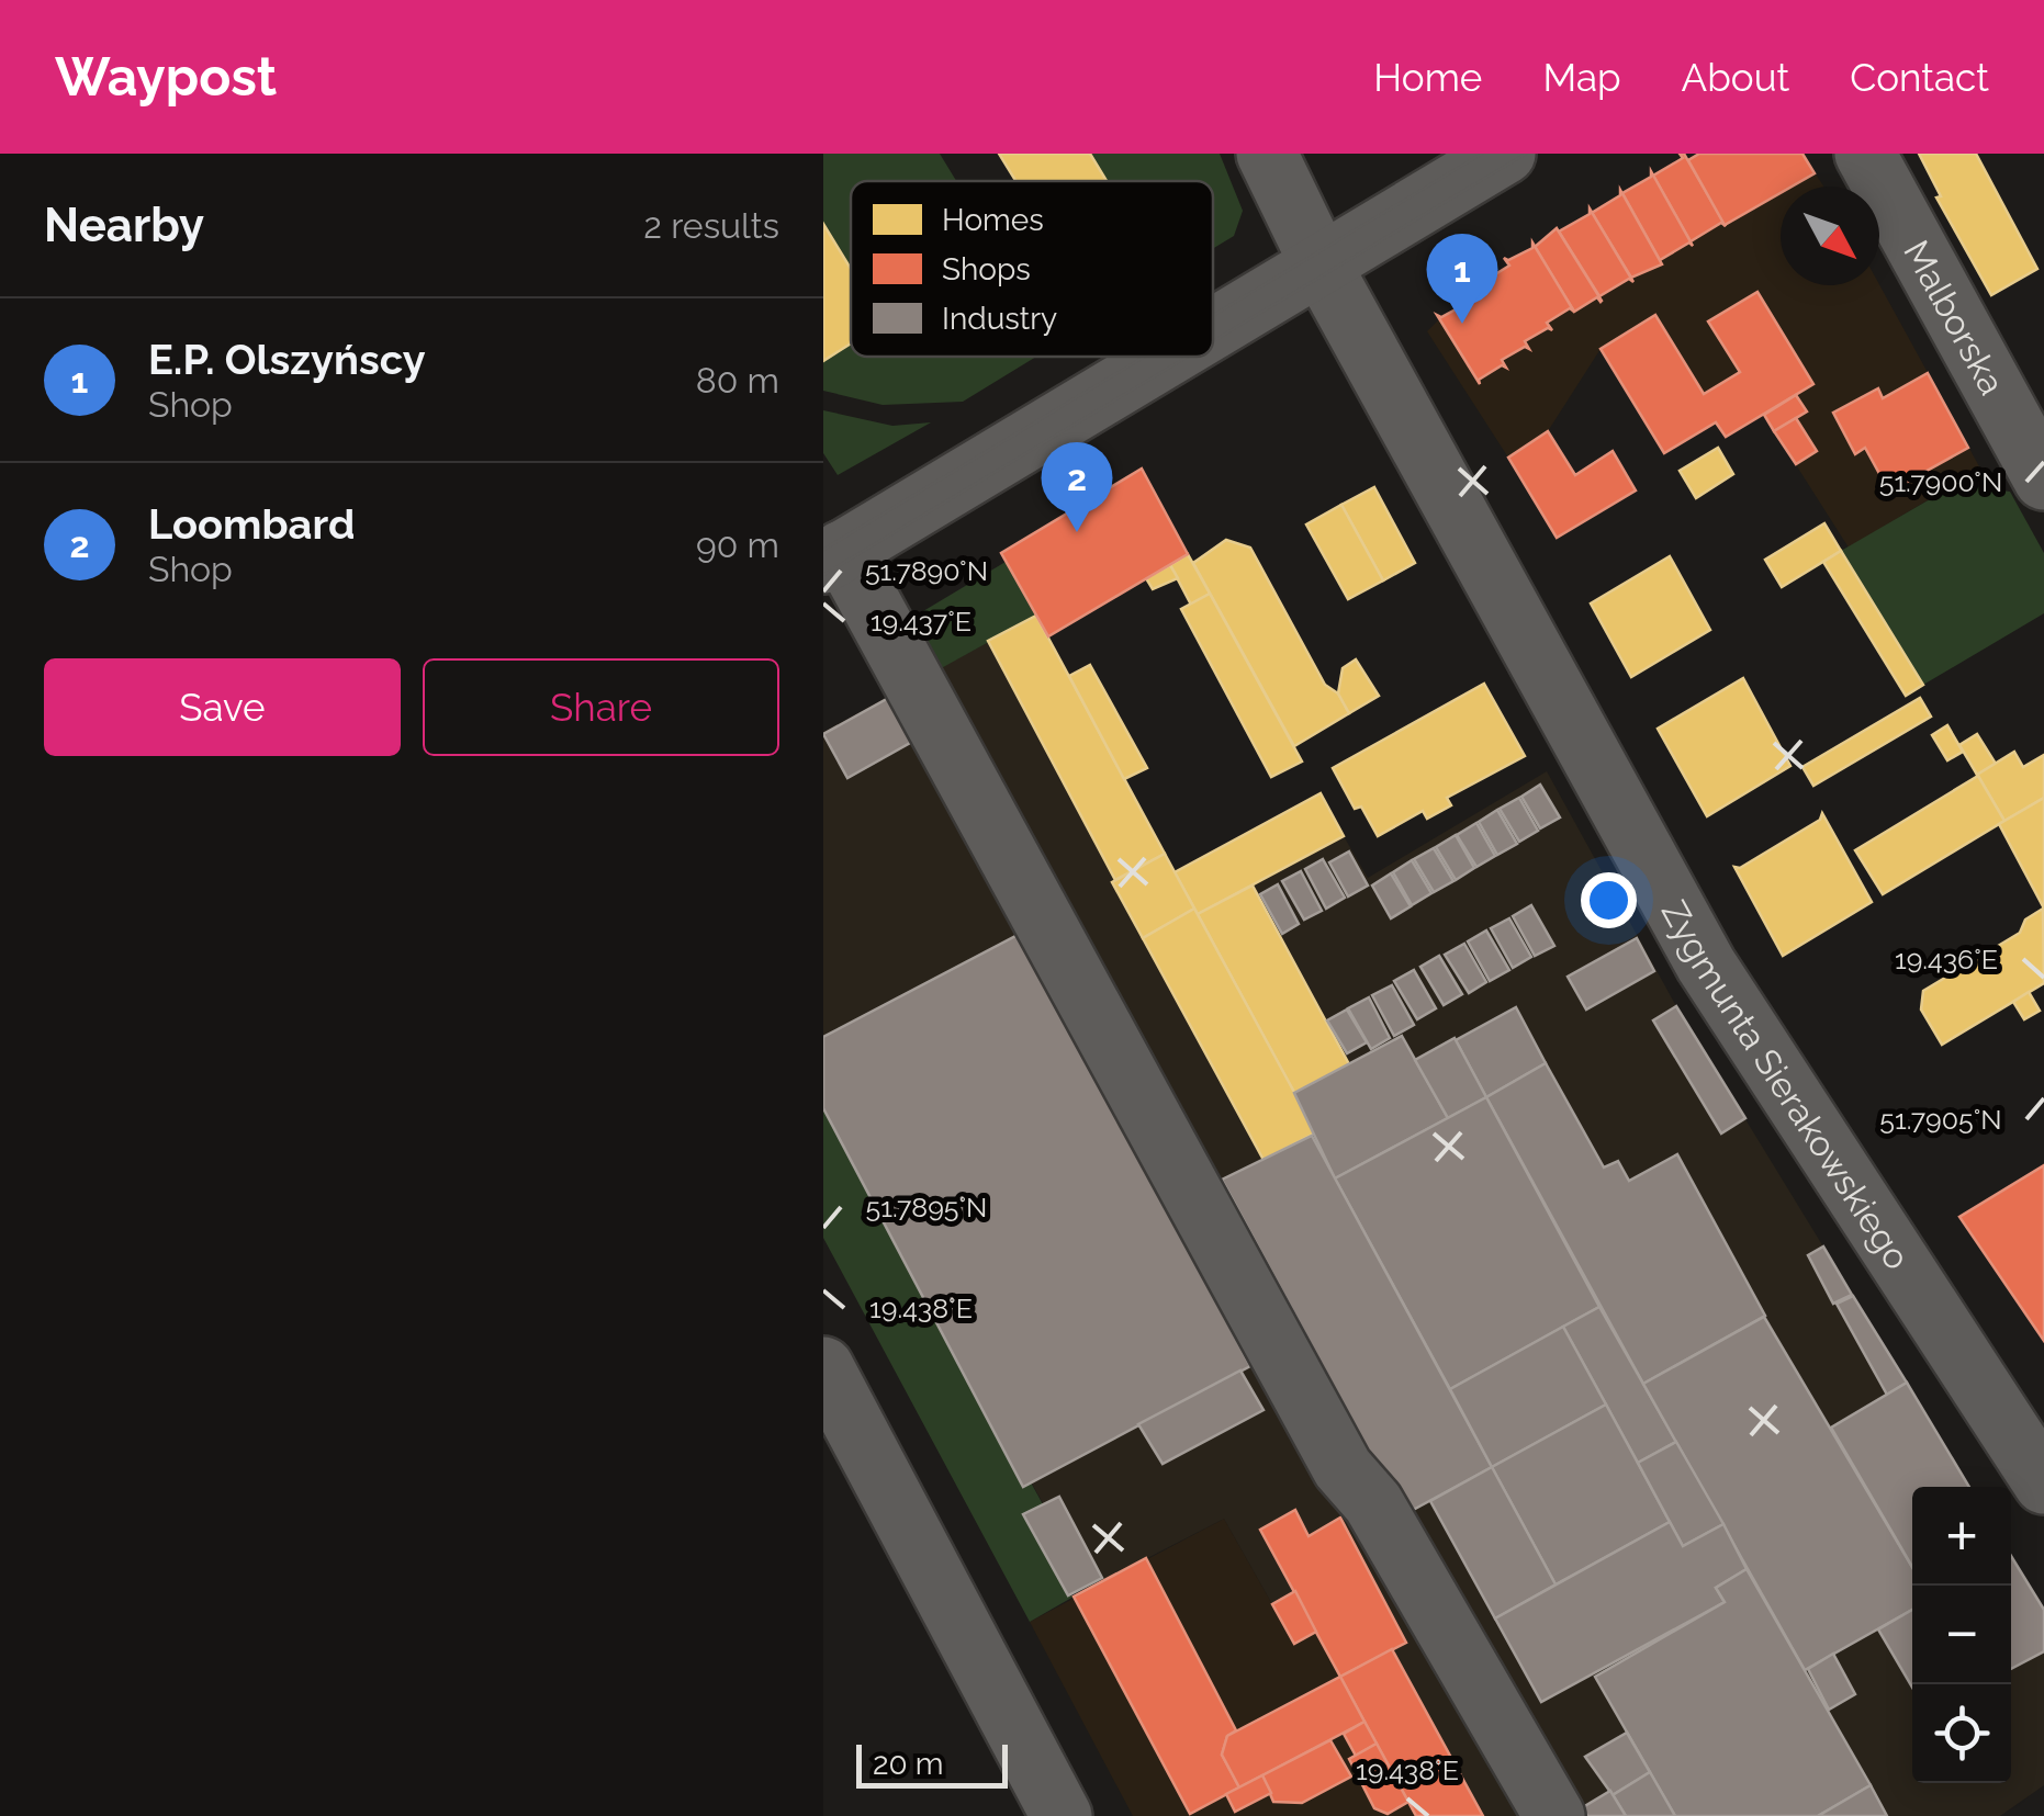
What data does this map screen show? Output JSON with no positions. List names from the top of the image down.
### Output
{
  "streets": {
    "street": ["Malborska", "Zygmunta Sierakowskiego"]
  },
  "legend": ["Homes", "Shops", "Industry"],
  "scale_bar": "20 m",
  "north": "bottom right",
  "page": {
    "header": "Waypost",
    "nav": [
      "Home",
      "Map",
      "About",
      "Contact"
    ],
    "heading": ["Nearby", "2 results"],
    "pins": ["1", "2"],
    "list": [
      {
        "mark": "1",
        "name": "E.P. Olszyńscy",
        "note": "Shop",
        "value": "80 m"
      },
      {
        "mark": "2",
        "name": "Loombard",
        "note": "Shop",
        "value": "90 m"
      }
    ],
    "buttons": ["Save", "Share"],
    "map_buttons": ["+", "−"],
    "scale": "20 m"
  },
  "coordinates": [
    "51.7900°N",
    "51.7890°N",
    "19.437°E",
    "19.436°E",
    "51.7905°N",
    "51.7895°N",
    "19.438°E"
  ]
}
